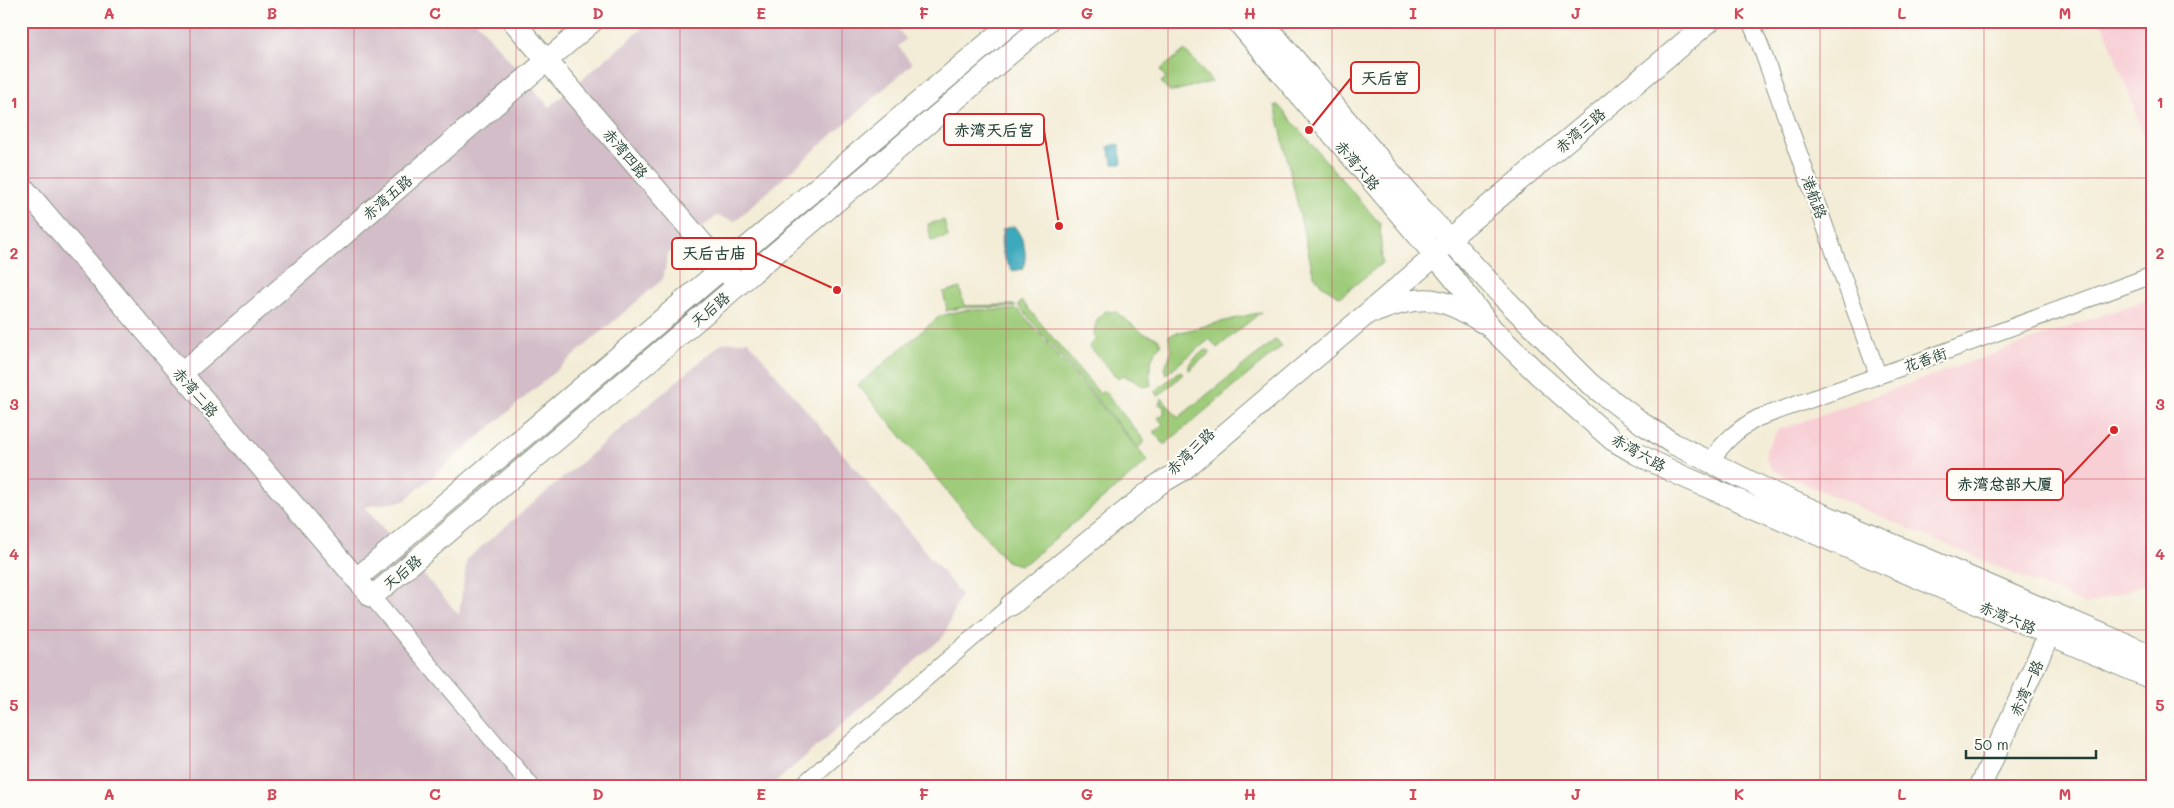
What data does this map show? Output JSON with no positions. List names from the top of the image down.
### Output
{
  "streets": {
    "street": [
      "赤湾三路",
      "赤湾四路",
      "赤湾六路",
      "赤湾五路",
      "港航路",
      "天后路",
      "花香街",
      "赤湾二路",
      "赤湾一路"
    ]
  },
  "crossings": [
    ["赤湾三路", "赤湾六路"],
    ["赤湾四路", "赤湾五路"],
    ["赤湾四路", "天后路"],
    ["赤湾六路", "花香街"],
    ["赤湾六路", "赤湾一路"],
    ["赤湾五路", "赤湾二路"],
    ["港航路", "花香街"],
    ["天后路", "赤湾二路"]
  ],
  "places": [
    "天后宫",
    "赤湾天后宫",
    "天后古庙",
    "赤湾总部大厦"
  ],
  "scale_bar": "50 m",
  "grid": {
    "columns": [
      "A",
      "B",
      "C",
      "D",
      "E",
      "F",
      "G",
      "H",
      "I",
      "J",
      "K",
      "L",
      "M"
    ],
    "rows": [
      "1",
      "2",
      "3",
      "4",
      "5"
    ]
  }
}
